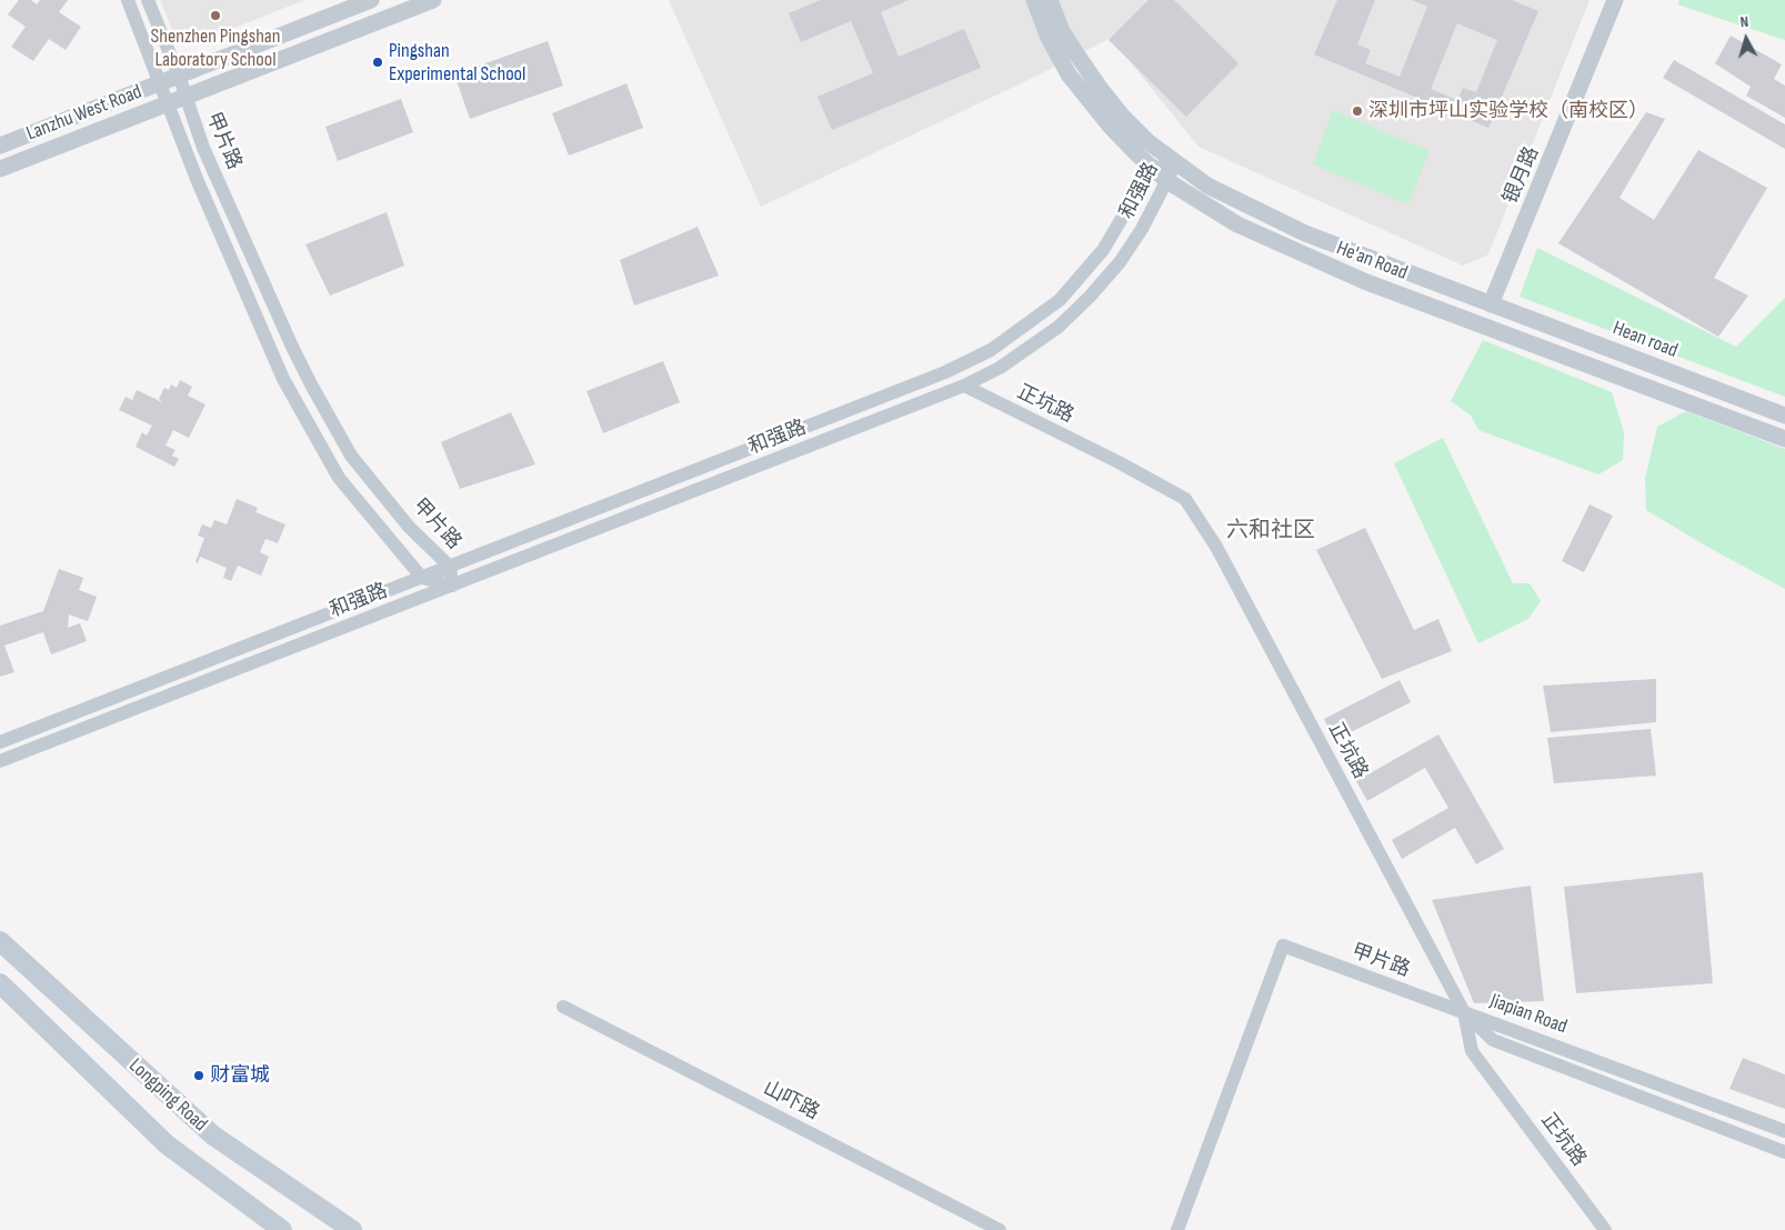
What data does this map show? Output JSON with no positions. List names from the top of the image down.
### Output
{
  "streets": {
    "main road": ["Longping Road"],
    "street": [
      "Lanzhu West Road",
      "甲片路",
      "银月路",
      "和强路",
      "He'an Road",
      "Hean road",
      "正坑路",
      "Jiapian Road",
      "山吓路"
    ]
  },
  "crossings": [
    ["Lanzhu West Road", "甲片路"],
    ["甲片路", "和强路"],
    ["甲片路", "正坑路"],
    ["甲片路", "Jiapian Road"],
    ["银月路", "He'an Road"],
    ["银月路", "Hean road"],
    ["和强路", "He'an Road"],
    ["和强路", "正坑路"],
    ["He'an Road", "Hean road"],
    ["正坑路", "Jiapian Road"]
  ],
  "districts": ["六和社区"],
  "places": [
    "Shenzhen Pingshan Laboratory School",
    "Pingshan Experimental School",
    "深圳市坪山实验学校（南校区）",
    "财富城"
  ],
  "north": "top"
}
